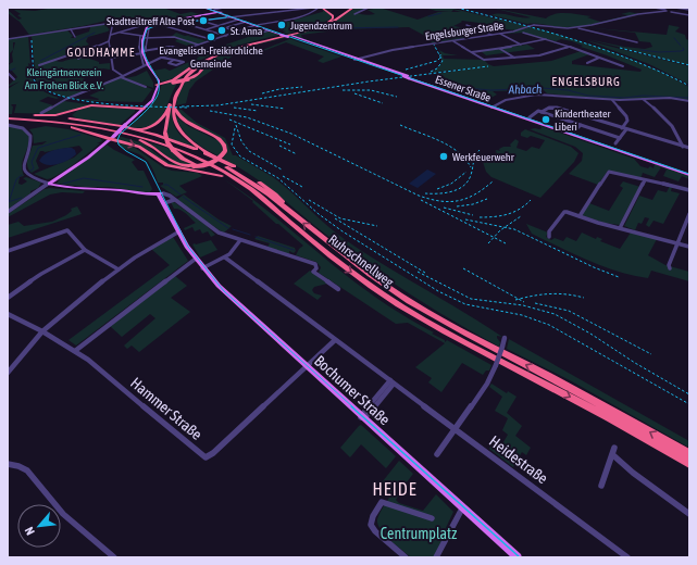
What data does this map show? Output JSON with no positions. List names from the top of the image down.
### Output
{
  "streets": {
    "highway": ["Ruhrschnellweg"],
    "main road": ["Essener Straße", "Bochumer Straße"],
    "street": ["Engelsburger Straße", "Hammer Straße", "Heidestraße"]
  },
  "crossings": [
    ["Engelsburger Straße", "Essener Straße"],
    ["Bochumer Straße", "Hammer Straße"]
  ],
  "districts": ["GOLDHAMME", "ENGELSBURG", "HEIDE"],
  "water": ["Ahbach"],
  "parks": ["Kleingärtnerverein Am Frohen Blick e.V.", "Centrumplatz"],
  "places": [
    "Stadtteiltreff Alte Post",
    "Jugendzentrum",
    "St. Anna",
    "Evangelisch-Freikirchliche Gemeinde",
    "Kindertheater Liberi",
    "Werkfeuerwehr"
  ],
  "north": "bottom left"
}
